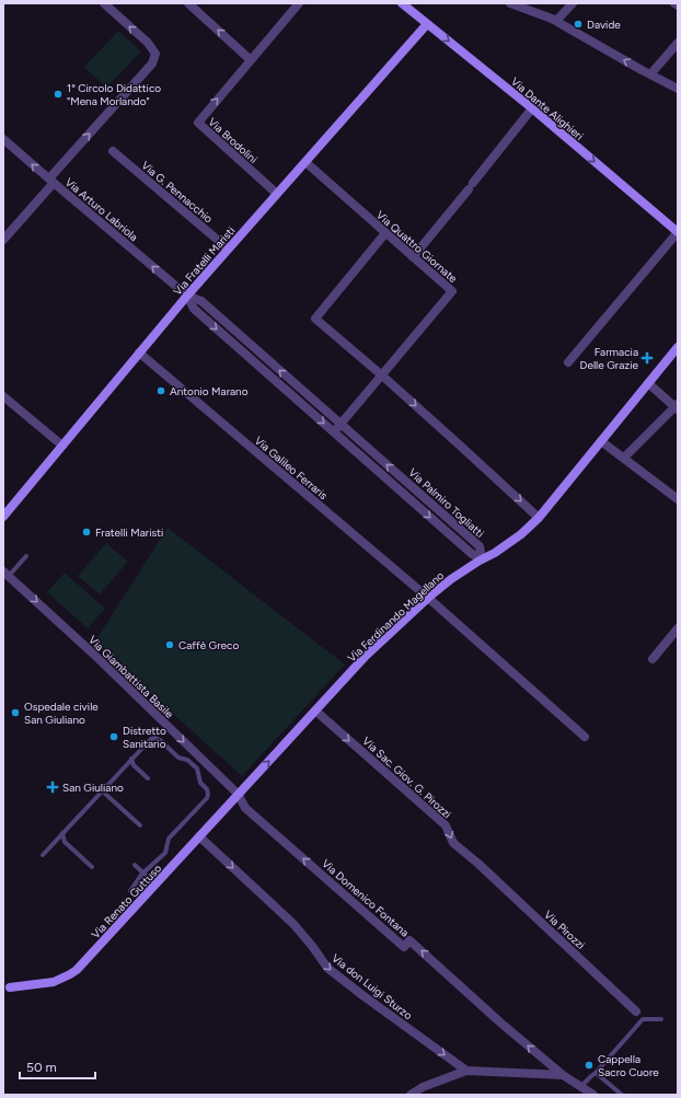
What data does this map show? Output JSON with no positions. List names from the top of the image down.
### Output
{
  "streets": {
    "street": [
      "Via Dante Alighieri",
      "Via Brodolini",
      "Via G. Pennacchio",
      "Via Arturo Labriola",
      "Via Quattro Giornate",
      "Via Fratelli Maristi",
      "Via Galileo Ferraris",
      "Via Palmiro Togliatti",
      "Via Ferdinando Magellano",
      "Via Giambattista Basile",
      "Via Sac. Giov. G. Pirozzi",
      "Via Domenico Fontana",
      "Via Renato Guttuso",
      "Via Pirozzi",
      "Via don Luigi Sturzo"
    ]
  },
  "crossings": [
    ["Via Dante Alighieri", "Via Fratelli Maristi"],
    ["Via Brodolini", "Via Fratelli Maristi"],
    ["Via G. Pennacchio", "Via Fratelli Maristi"],
    ["Via Arturo Labriola", "Via Fratelli Maristi"],
    ["Via Arturo Labriola", "Via Palmiro Togliatti"],
    ["Via Quattro Giornate", "Via Fratelli Maristi"],
    ["Via Quattro Giornate", "Via Palmiro Togliatti"],
    ["Via Fratelli Maristi", "Via Galileo Ferraris"],
    ["Via Fratelli Maristi", "Via Palmiro Togliatti"],
    ["Via Galileo Ferraris", "Via Ferdinando Magellano"],
    ["Via Palmiro Togliatti", "Via Ferdinando Magellano"],
    ["Via Ferdinando Magellano", "Via Giambattista Basile"],
    ["Via Ferdinando Magellano", "Via Sac. Giov. G. Pirozzi"],
    ["Via Ferdinando Magellano", "Via Domenico Fontana"],
    ["Via Ferdinando Magellano", "Via Renato Guttuso"],
    ["Via Giambattista Basile", "Via Domenico Fontana"],
    ["Via Giambattista Basile", "Via Renato Guttuso"],
    ["Via Sac. Giov. G. Pirozzi", "Via Pirozzi"],
    ["Via Domenico Fontana", "Via Renato Guttuso"],
    ["Via Renato Guttuso", "Via don Luigi Sturzo"]
  ],
  "one_way": [
    "Via Dante Alighieri",
    "Via Arturo Labriola",
    "Via Giambattista Basile",
    "Via Sac. Giov. G. Pirozzi",
    "Via Domenico Fontana",
    "Via don Luigi Sturzo"
  ],
  "places": {
    "other": [
      "Davide",
      "1° Circolo Didattico \"Mena Morlando\"",
      "Antonio Marano",
      "Fratelli Maristi",
      "Caffè Greco",
      "Ospedale civile San Giuliano",
      "Distretto Sanitario",
      "Cappella Sacro Cuore"
    ],
    "health": ["Farmacia Delle Grazie", "San Giuliano"]
  },
  "scale_bar": "50 m"
}
